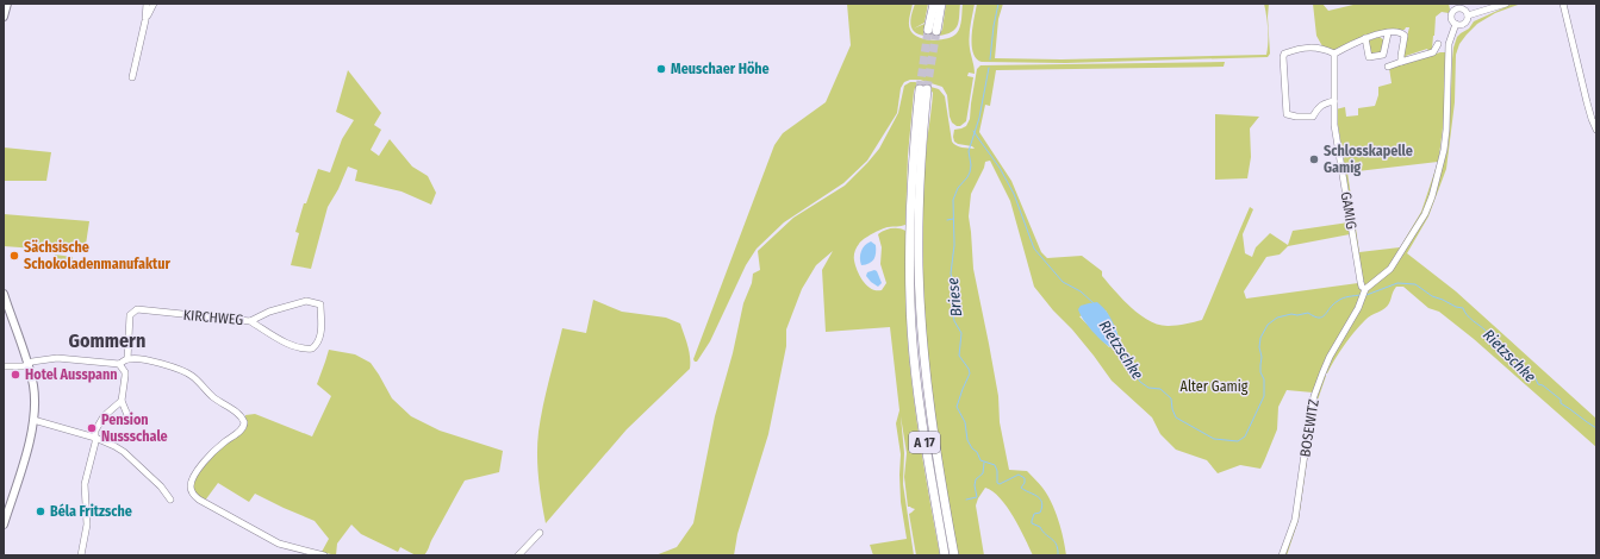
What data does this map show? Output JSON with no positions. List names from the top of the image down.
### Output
{
  "streets": {
    "highway": ["A 17"],
    "street": ["GAMIG", "KIRCHWEG", "BOSEWITZ"]
  },
  "crossings": [
    ["GAMIG", "BOSEWITZ"]
  ],
  "districts": ["Gommern"],
  "water": ["Briese", "Rietzschke"],
  "parks": ["Alter Gamig"],
  "places": [
    "Meuschaer Höhe",
    "Schlosskapelle Gamig",
    "Sächsische Schokoladenmanufaktur",
    "Hotel Ausspann",
    "Pension Nussschale",
    "Béla Fritzsche"
  ]
}
